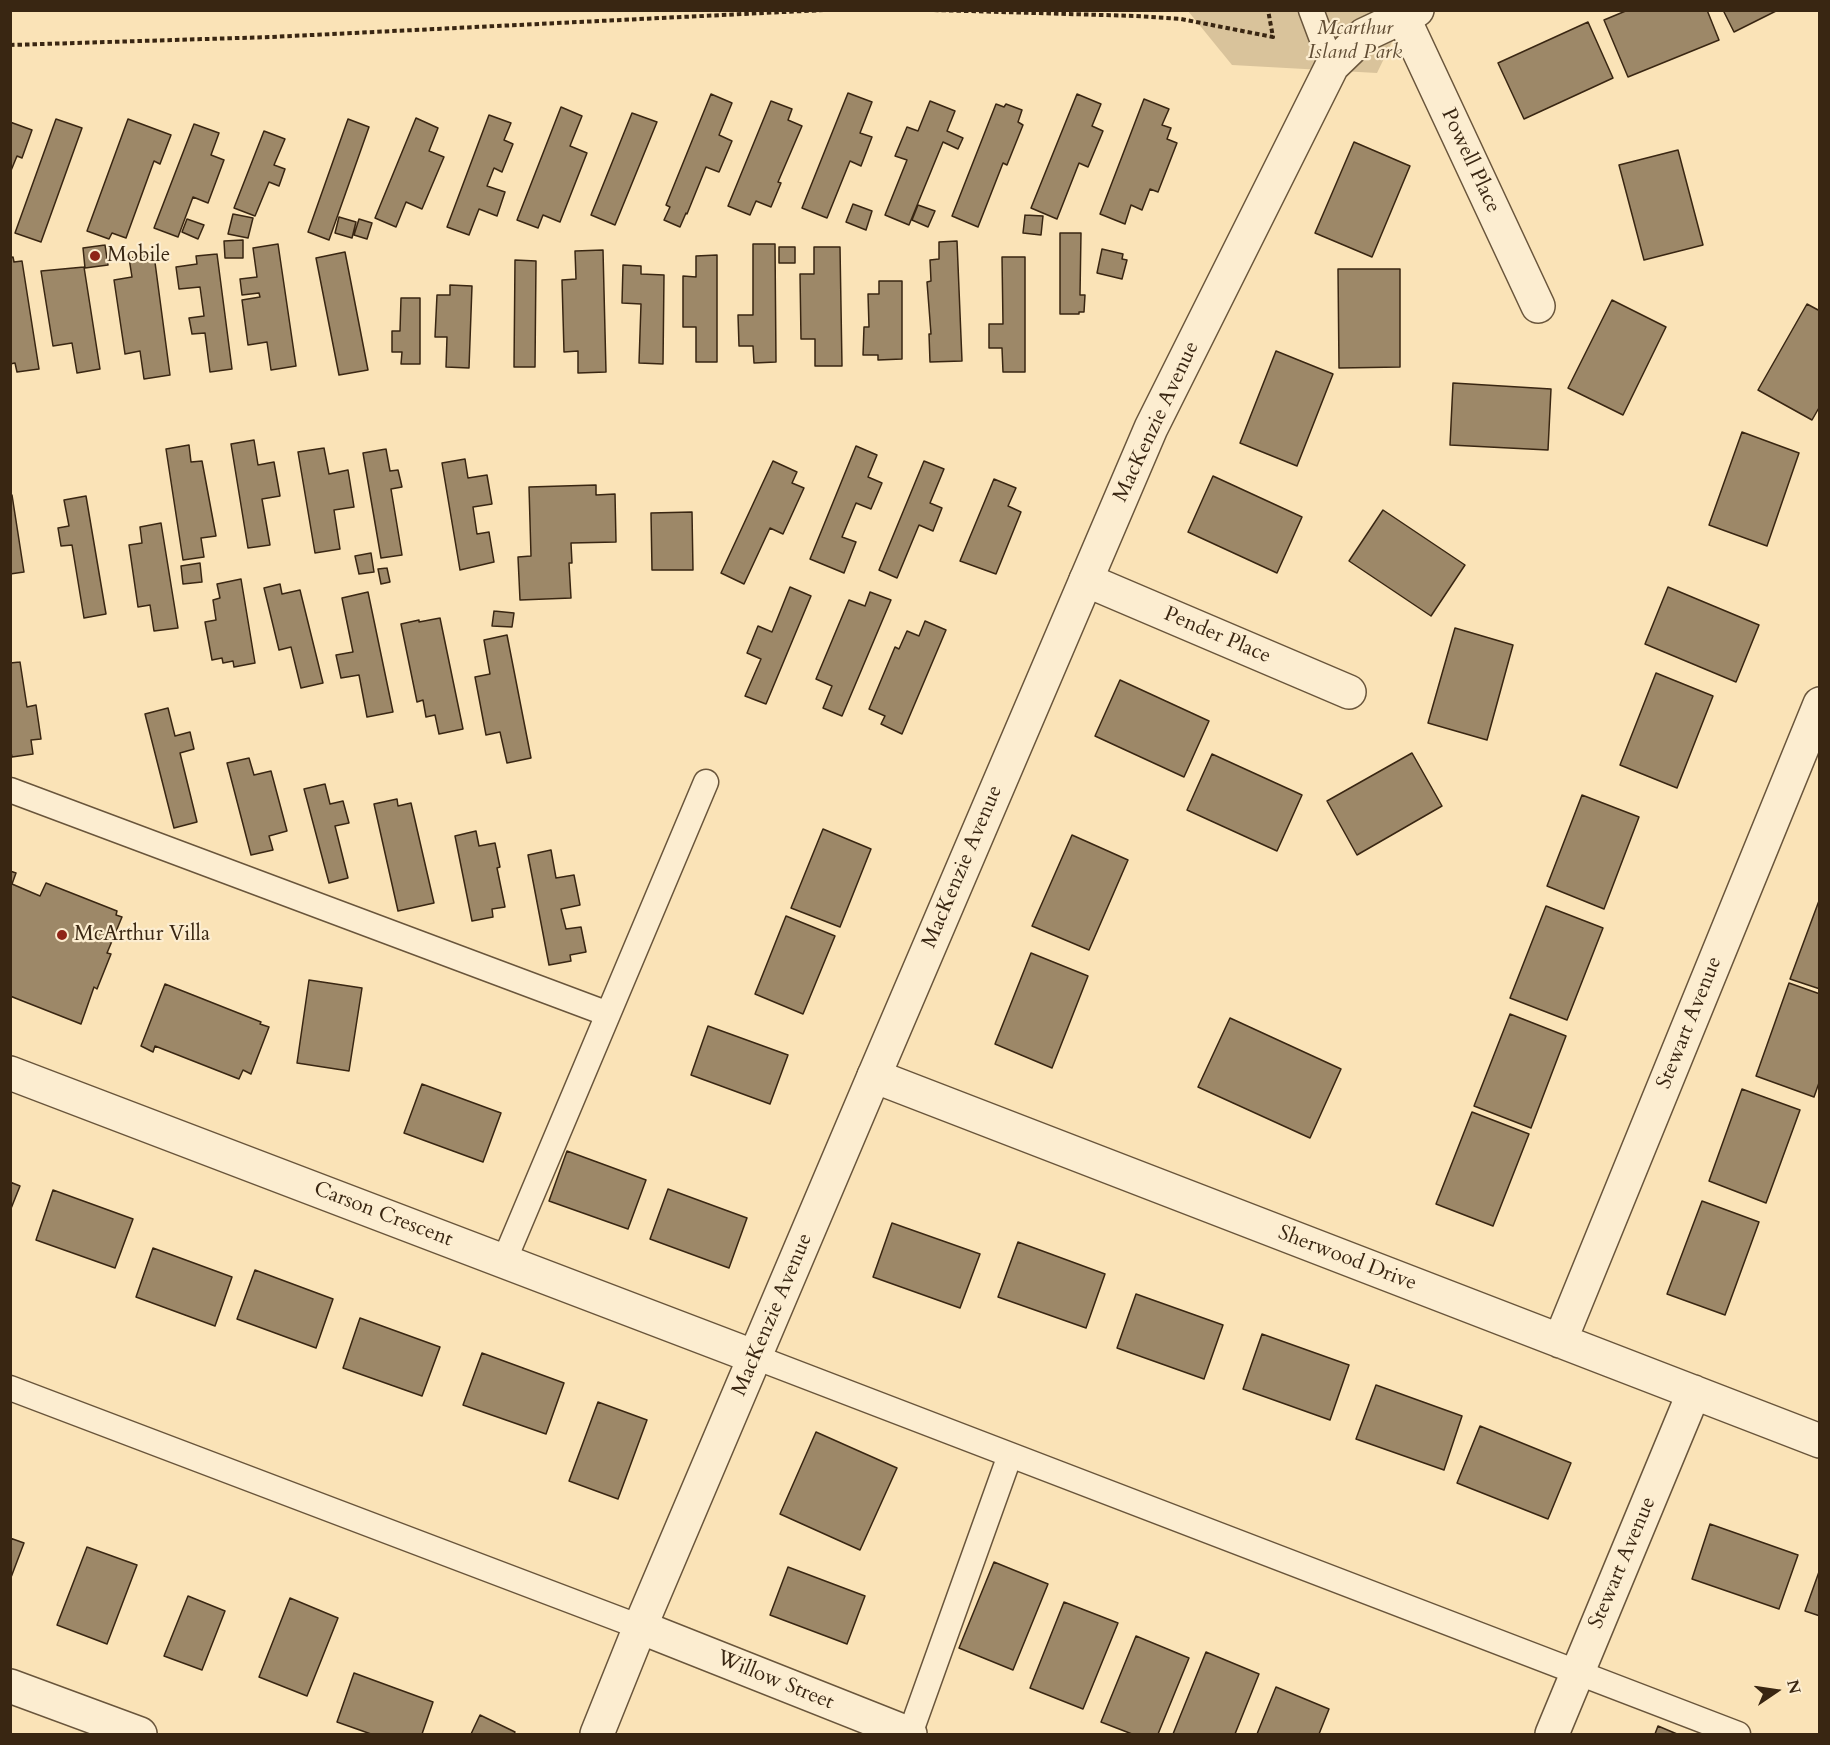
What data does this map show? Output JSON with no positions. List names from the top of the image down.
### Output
{
  "streets": {
    "street": [
      "Powell Place",
      "MacKenzie Avenue",
      "Pender Place",
      "Stewart Avenue",
      "Carson Crescent",
      "Sherwood Drive",
      "Willow Street"
    ]
  },
  "crossings": [
    ["MacKenzie Avenue", "Pender Place"],
    ["MacKenzie Avenue", "Carson Crescent"],
    ["MacKenzie Avenue", "Sherwood Drive"],
    ["MacKenzie Avenue", "Willow Street"],
    ["Stewart Avenue", "Sherwood Drive"]
  ],
  "parks": ["Mcarthur Island Park"],
  "places": ["Mobile", "McArthur Villa"],
  "north": "right"
}
